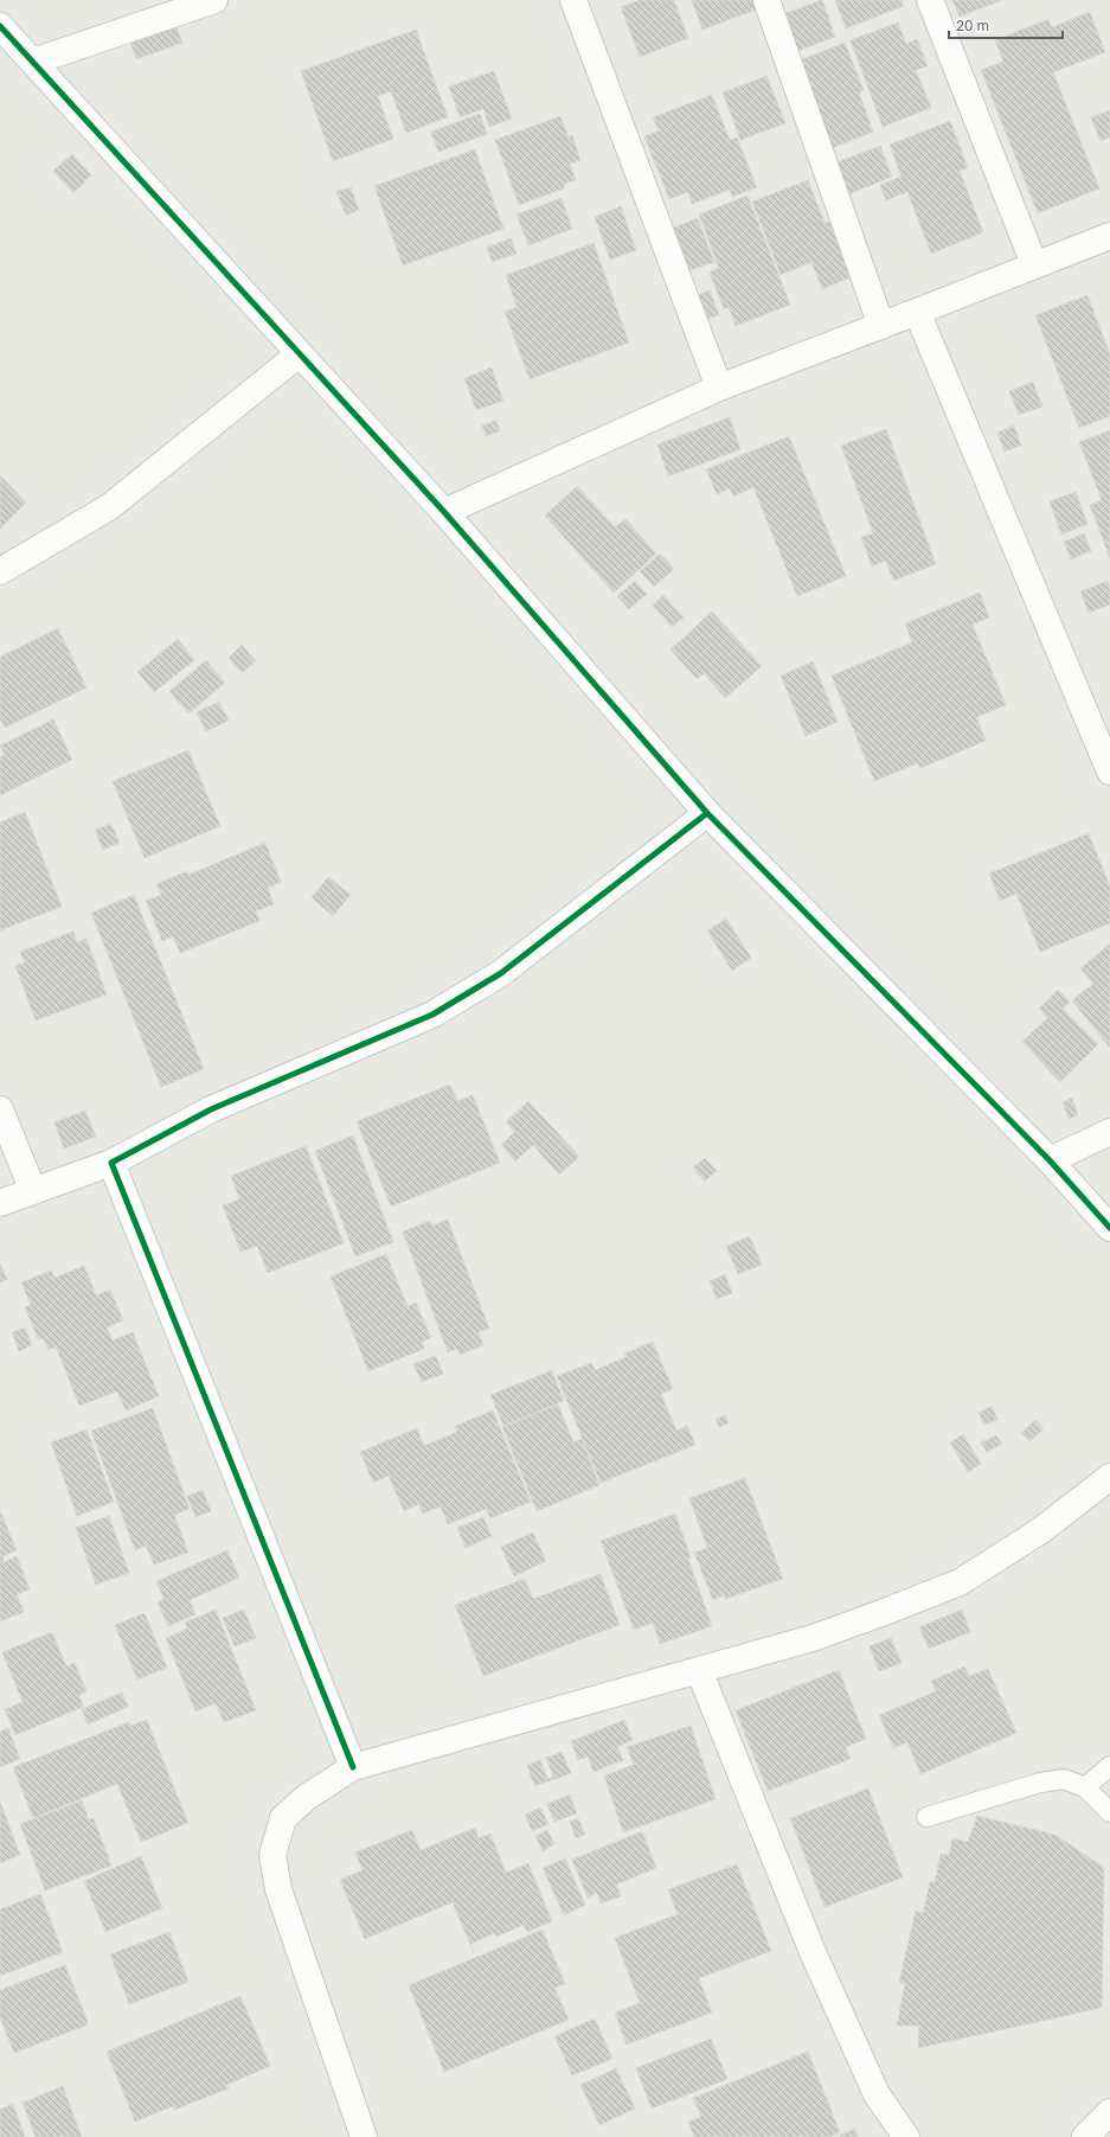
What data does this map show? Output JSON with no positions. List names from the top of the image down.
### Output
{
  "scale_bar": "20 m"
}
